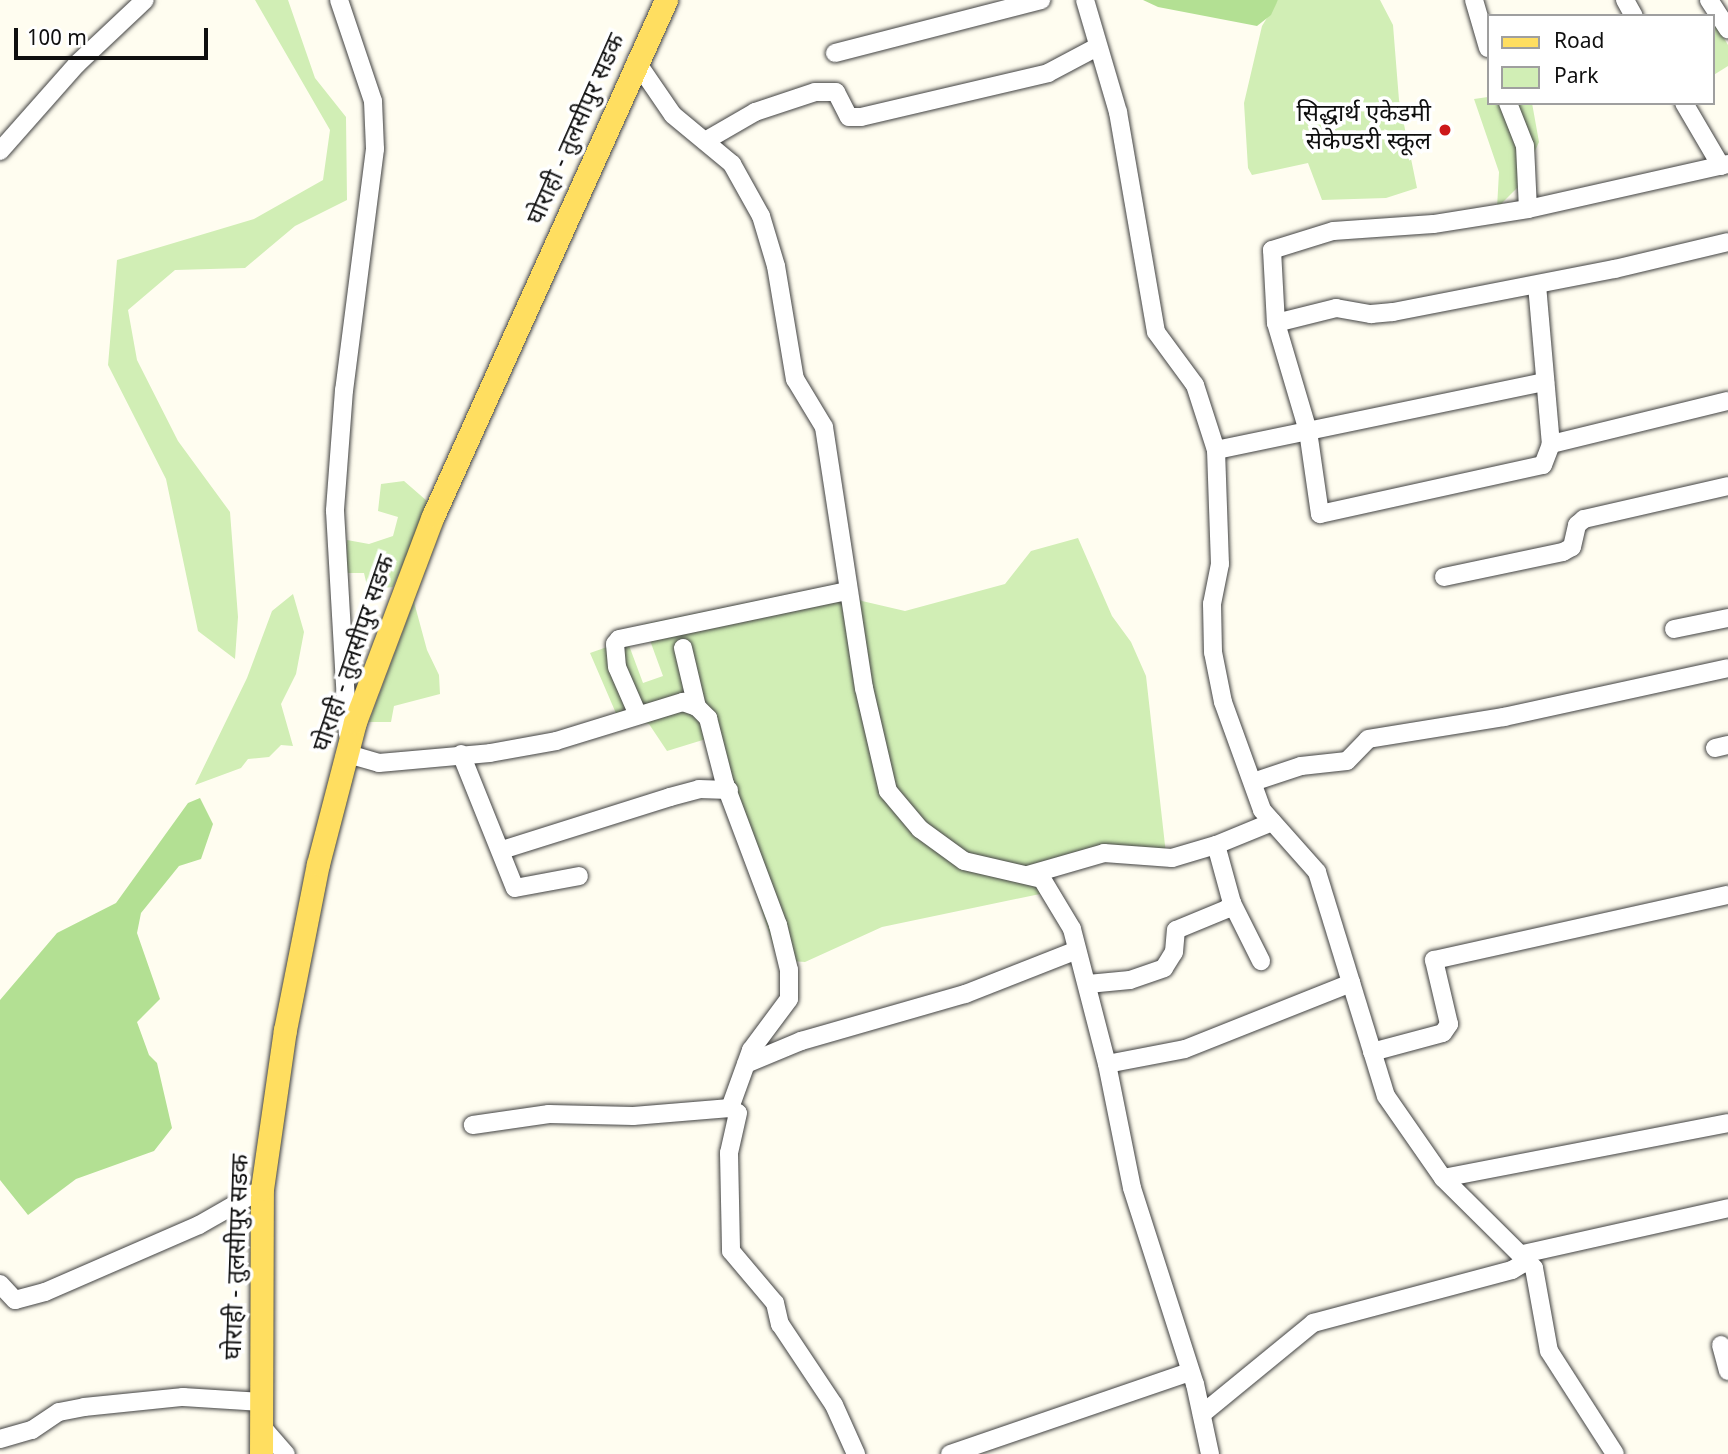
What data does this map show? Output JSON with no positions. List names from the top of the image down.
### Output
{
  "streets": {
    "main road": ["घोराही - तुलसीपुर सडक"]
  },
  "places": ["सिद्धार्थ एकेडमी सेकेण्डरी स्कूल"],
  "legend": ["Road", "Park"],
  "scale_bar": "100 m"
}
